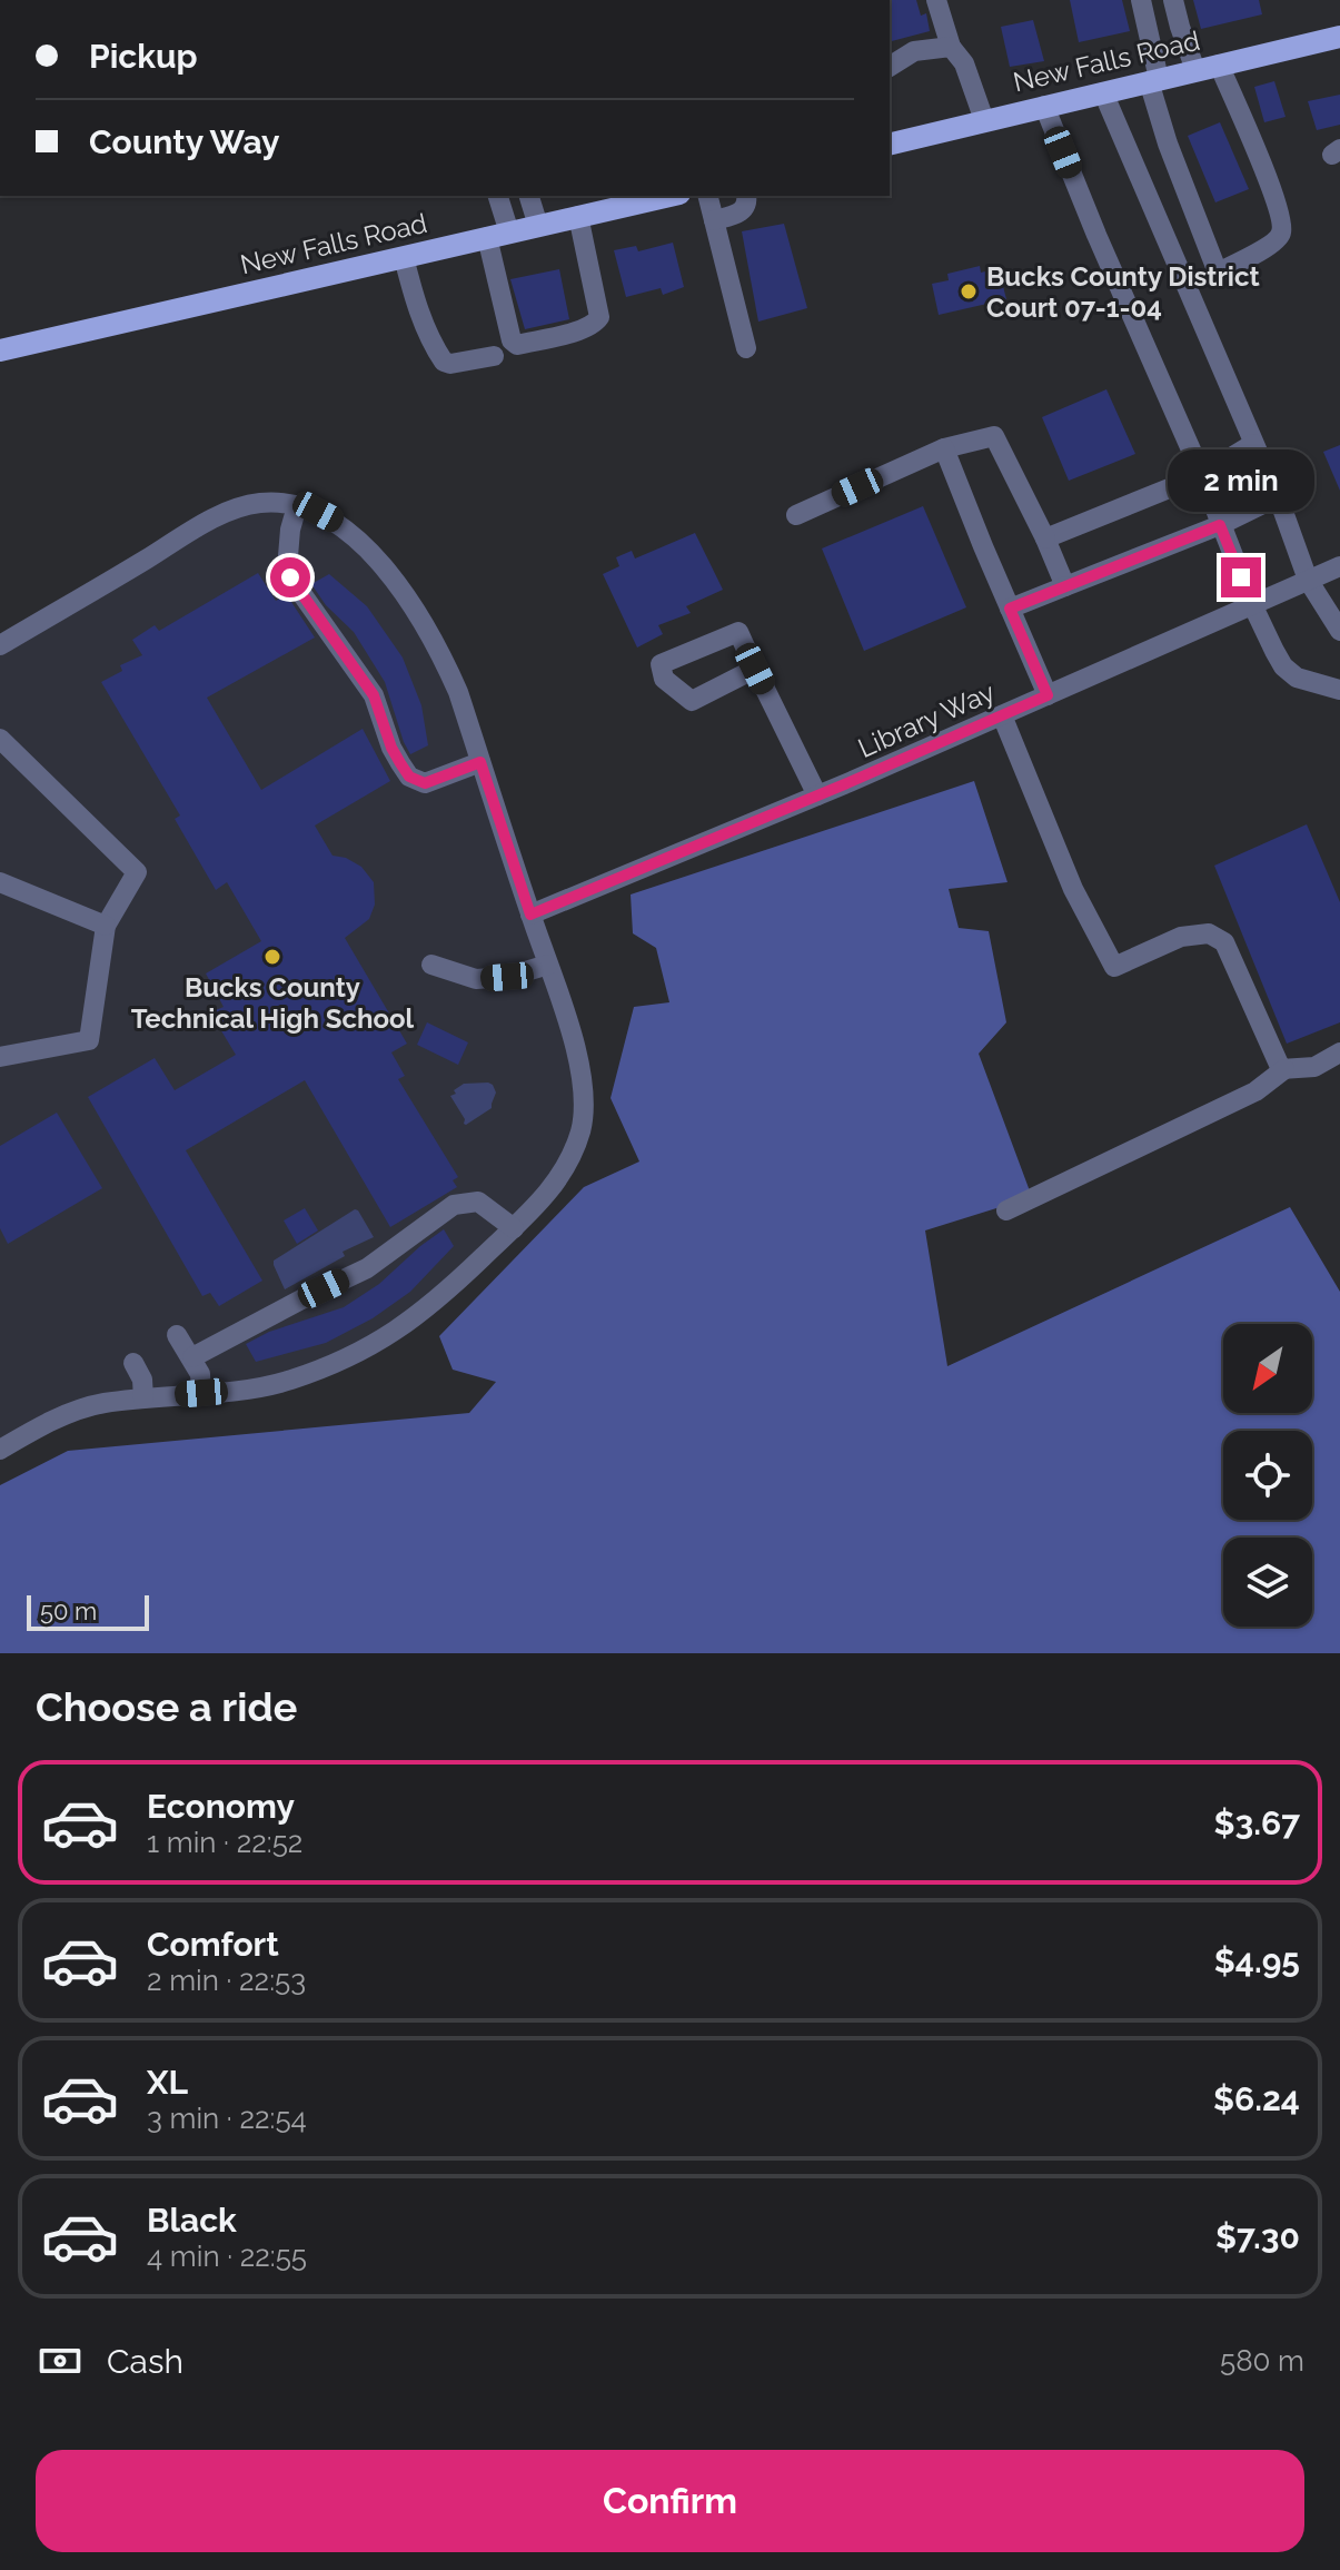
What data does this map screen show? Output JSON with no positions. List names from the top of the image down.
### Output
{
  "streets": {
    "main road": ["New Falls Road"],
    "street": ["Library Way"]
  },
  "places": ["Bucks County District Court 07-1-04", "Bucks County Technical High School"],
  "scale_bar": "50 m",
  "north": "bottom left",
  "page": {
    "banner": ["Pickup", "County Way"],
    "bubble": "2 min",
    "scale": "50 m",
    "heading": "Choose a ride",
    "list": [
      {
        "name": "Economy",
        "note": "1 min · 22:52",
        "value": "$3.67"
      },
      {
        "name": "Comfort",
        "note": "2 min · 22:53",
        "value": "$4.95"
      },
      {
        "name": "XL",
        "note": "3 min · 22:54",
        "value": "$6.24"
      },
      {
        "name": "Black",
        "note": "4 min · 22:55",
        "value": "$7.30"
      }
    ],
    "pay": ["Cash", "580 m"],
    "buttons": "Confirm"
  }
}
